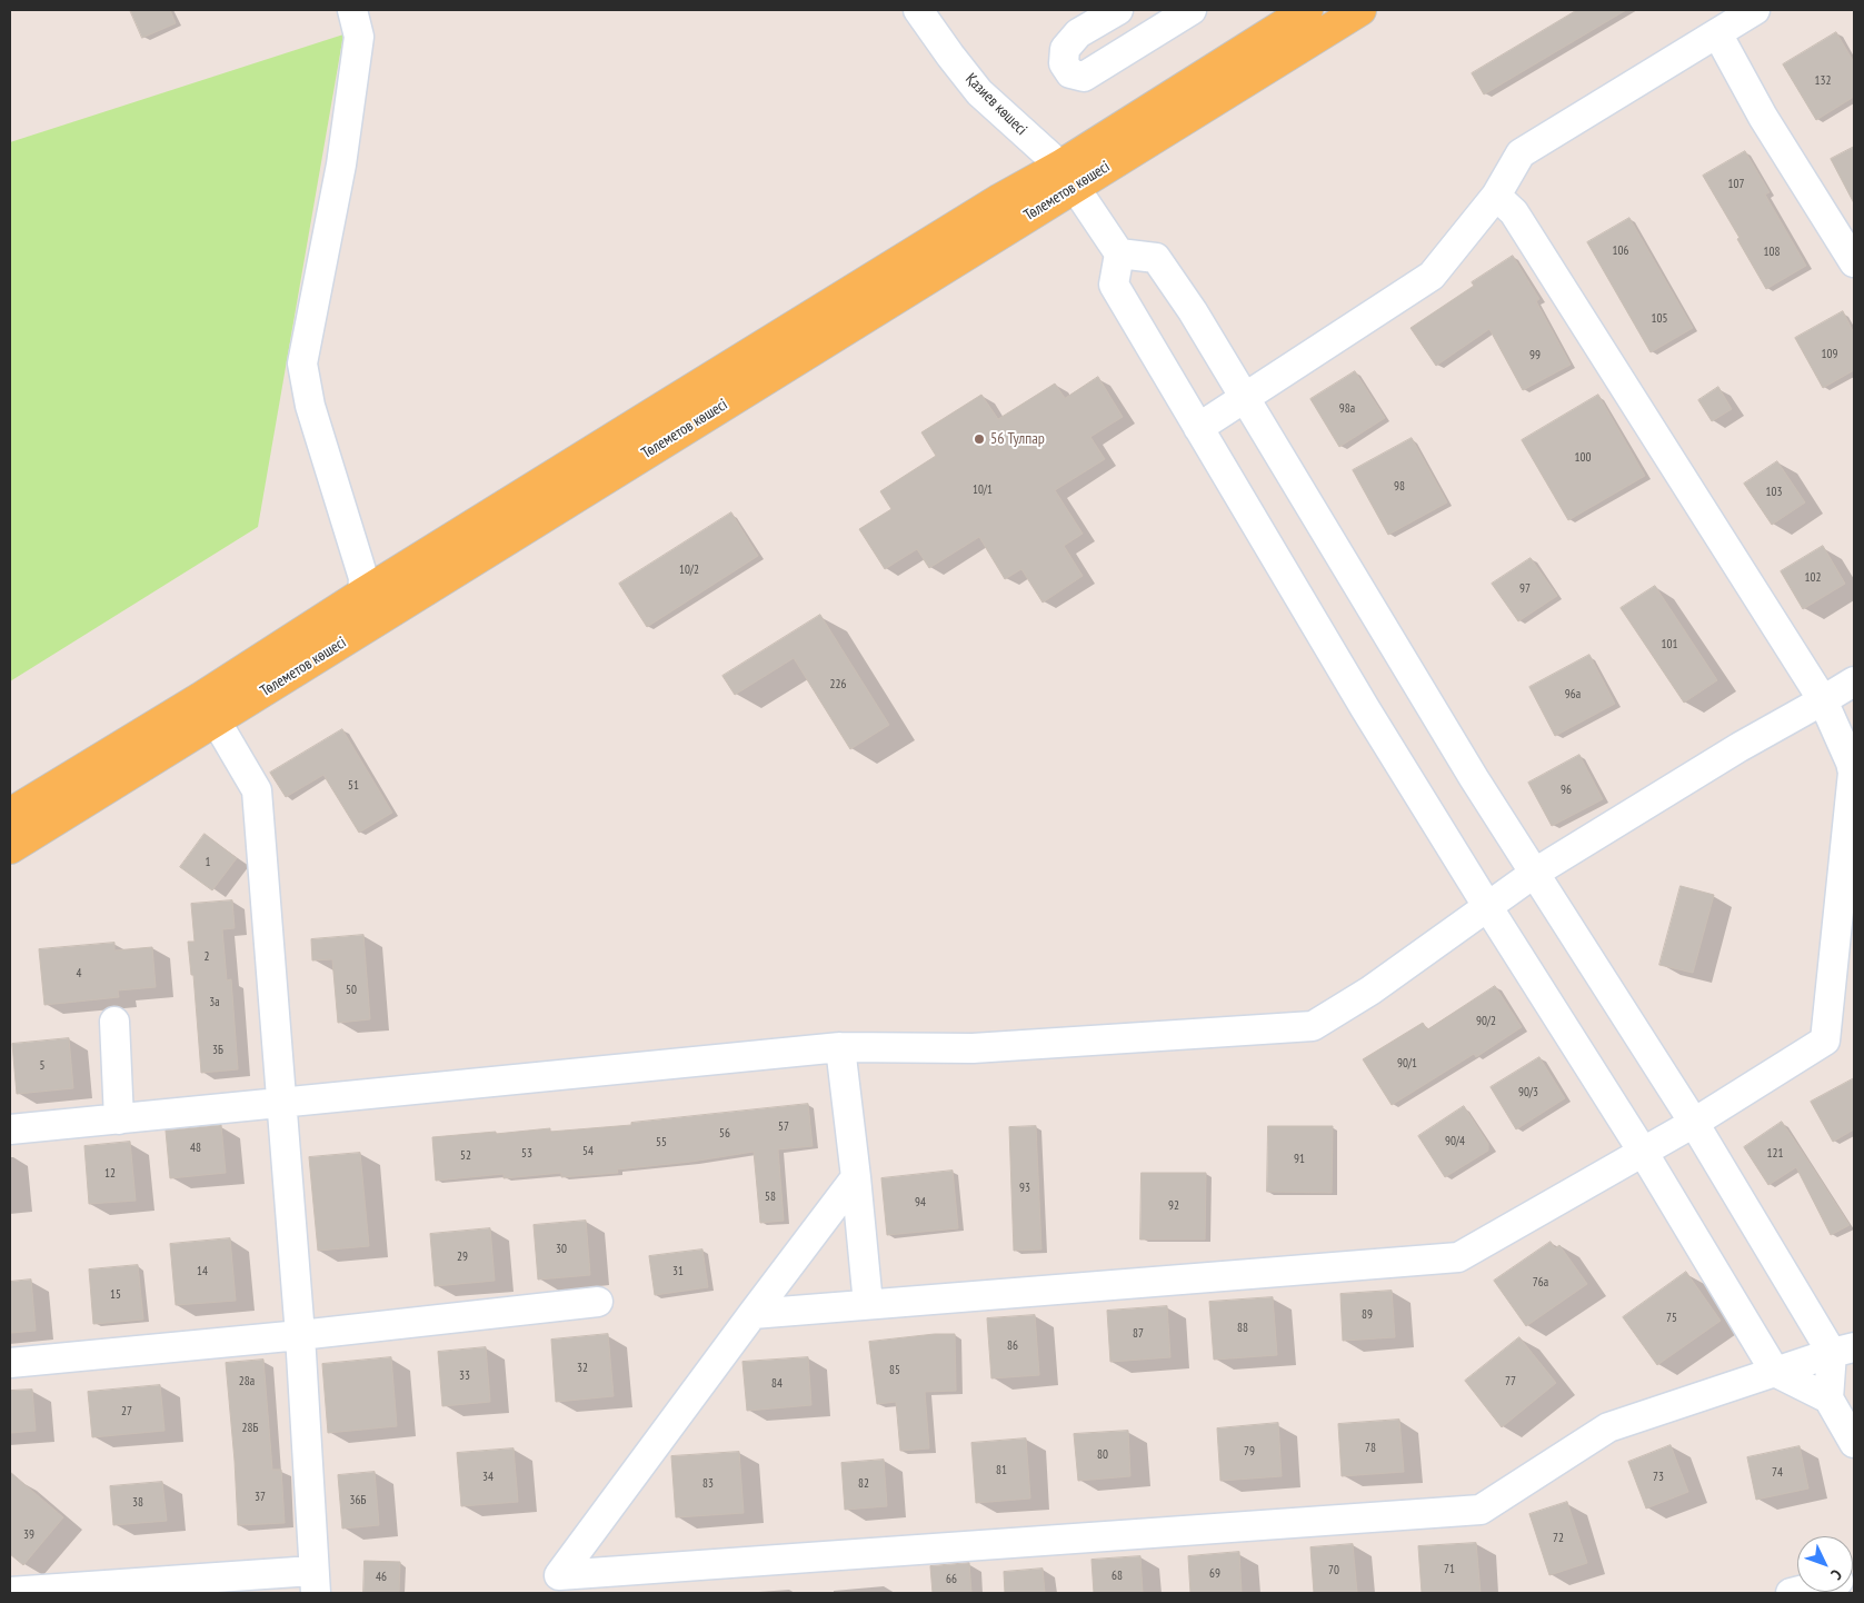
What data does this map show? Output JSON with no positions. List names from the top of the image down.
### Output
{
  "streets": {
    "main road": ["Төлеметов көшесі"],
    "street": ["Қазиев көшесі"]
  },
  "crossings": [
    ["Қазиев көшесі", "Төлеметов көшесі"]
  ],
  "places": ["56 Тулпар"],
  "house_numbers": [
    "132",
    "107",
    "106",
    "108",
    "105",
    "109",
    "99",
    "98а",
    "100",
    "98",
    "10/1",
    "103",
    "10/2",
    "102",
    "97",
    "101",
    "226",
    "96а",
    "51",
    "96",
    "1",
    "2",
    "4",
    "50",
    "3а",
    "90/2",
    "3Б",
    "90/1",
    "5",
    "90/3",
    "57",
    "56",
    "90/4",
    "55",
    "48",
    "54",
    "53",
    "121",
    "52",
    "91",
    "12",
    "93",
    "58",
    "94",
    "92",
    "30",
    "29",
    "14",
    "31",
    "76а",
    "15",
    "89",
    "75",
    "88",
    "87",
    "86",
    "32",
    "85",
    "33",
    "28а",
    "77",
    "84",
    "27",
    "28Б",
    "78",
    "79",
    "80",
    "81",
    "74",
    "34",
    "73",
    "83",
    "82",
    "37",
    "36Б",
    "38",
    "39",
    "72",
    "71",
    "70",
    "69",
    "68",
    "46",
    "66"
  ],
  "north": "bottom right"
}
